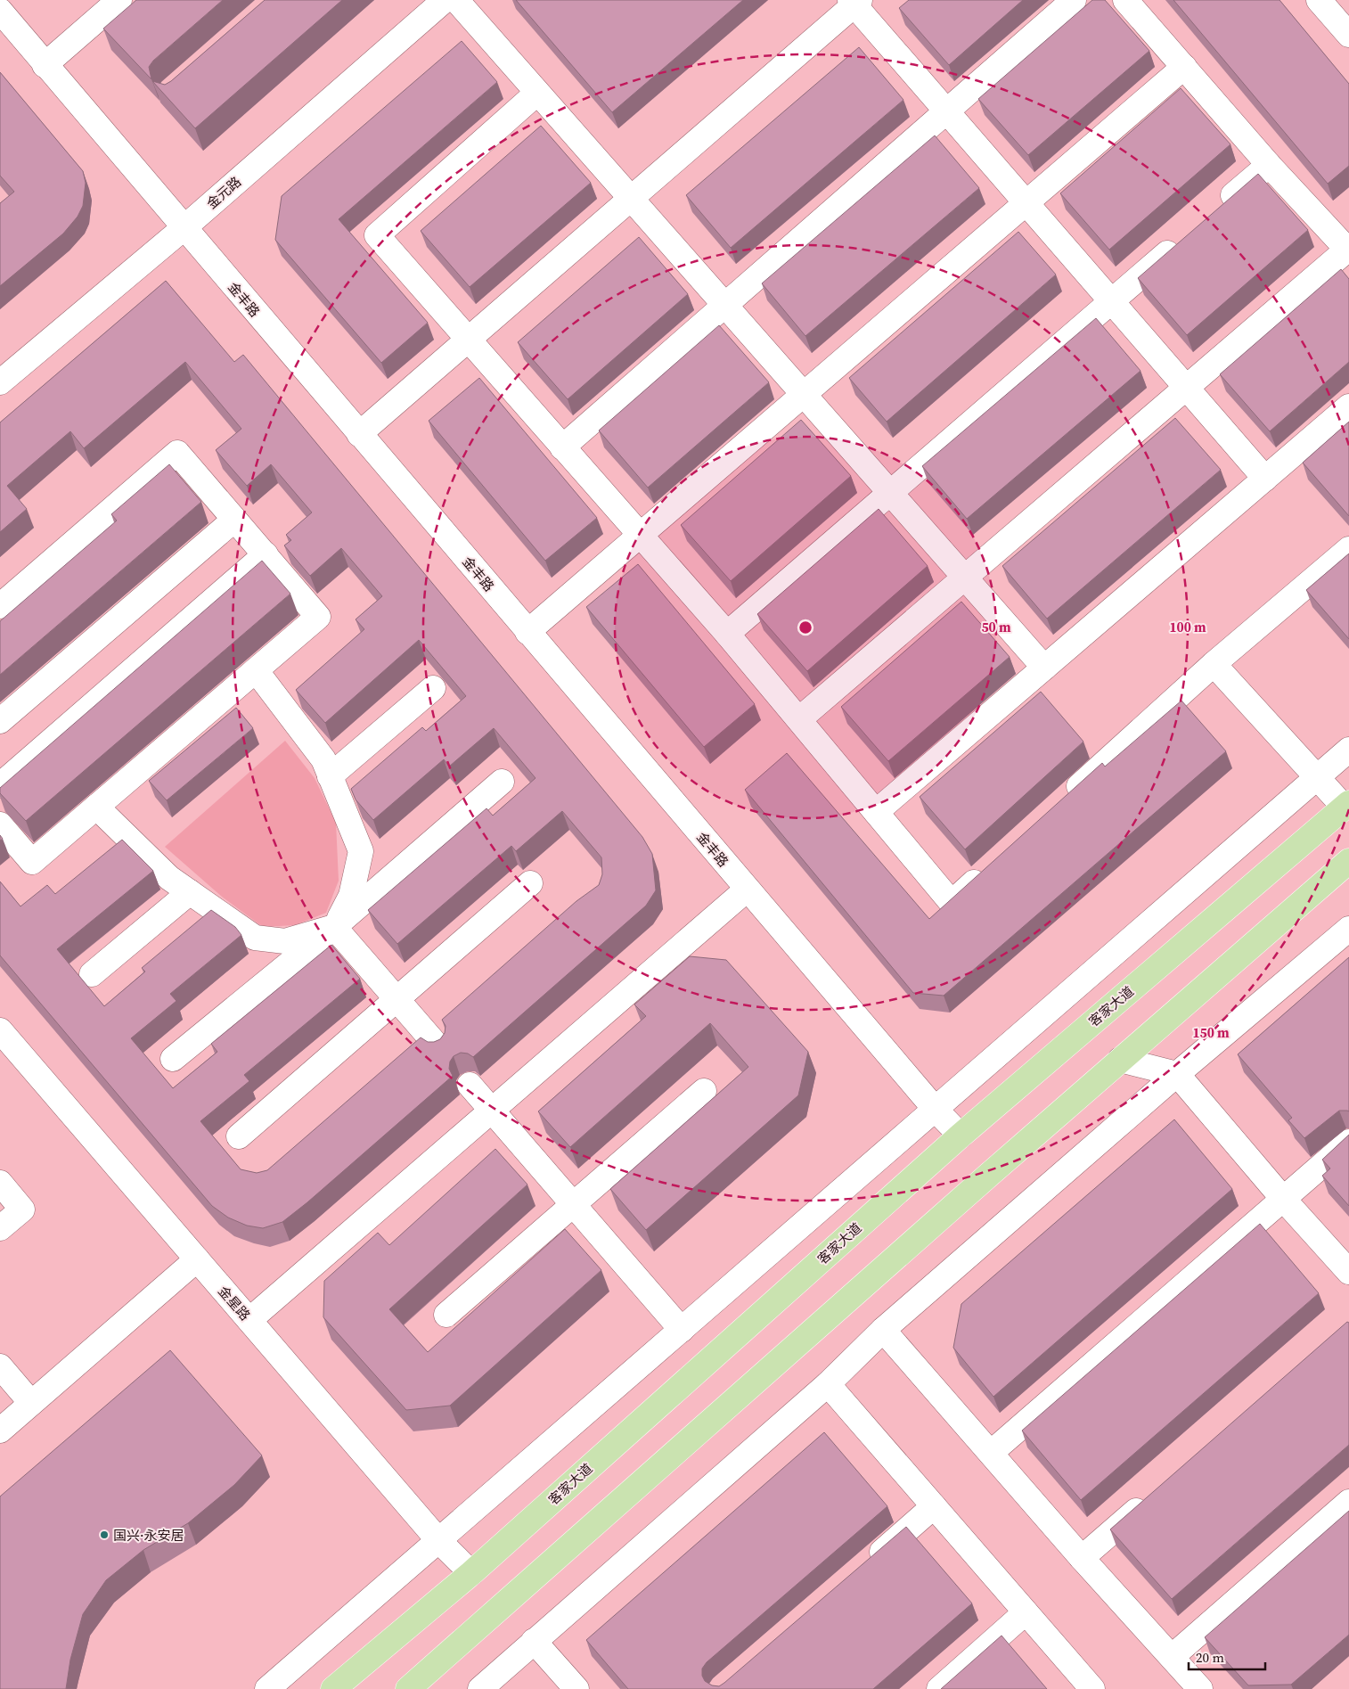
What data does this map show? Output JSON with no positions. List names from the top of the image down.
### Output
{
  "streets": {
    "main road": ["客家大道"],
    "street": ["金元路", "金丰路", "金星路"]
  },
  "crossings": [
    ["金元路", "金丰路"],
    ["金丰路", "客家大道"],
    ["客家大道", "金星路"]
  ],
  "places": ["国兴·永安居"],
  "scale_bar": "20 m",
  "rings": ["50 m", "100 m", "150 m"]
}
